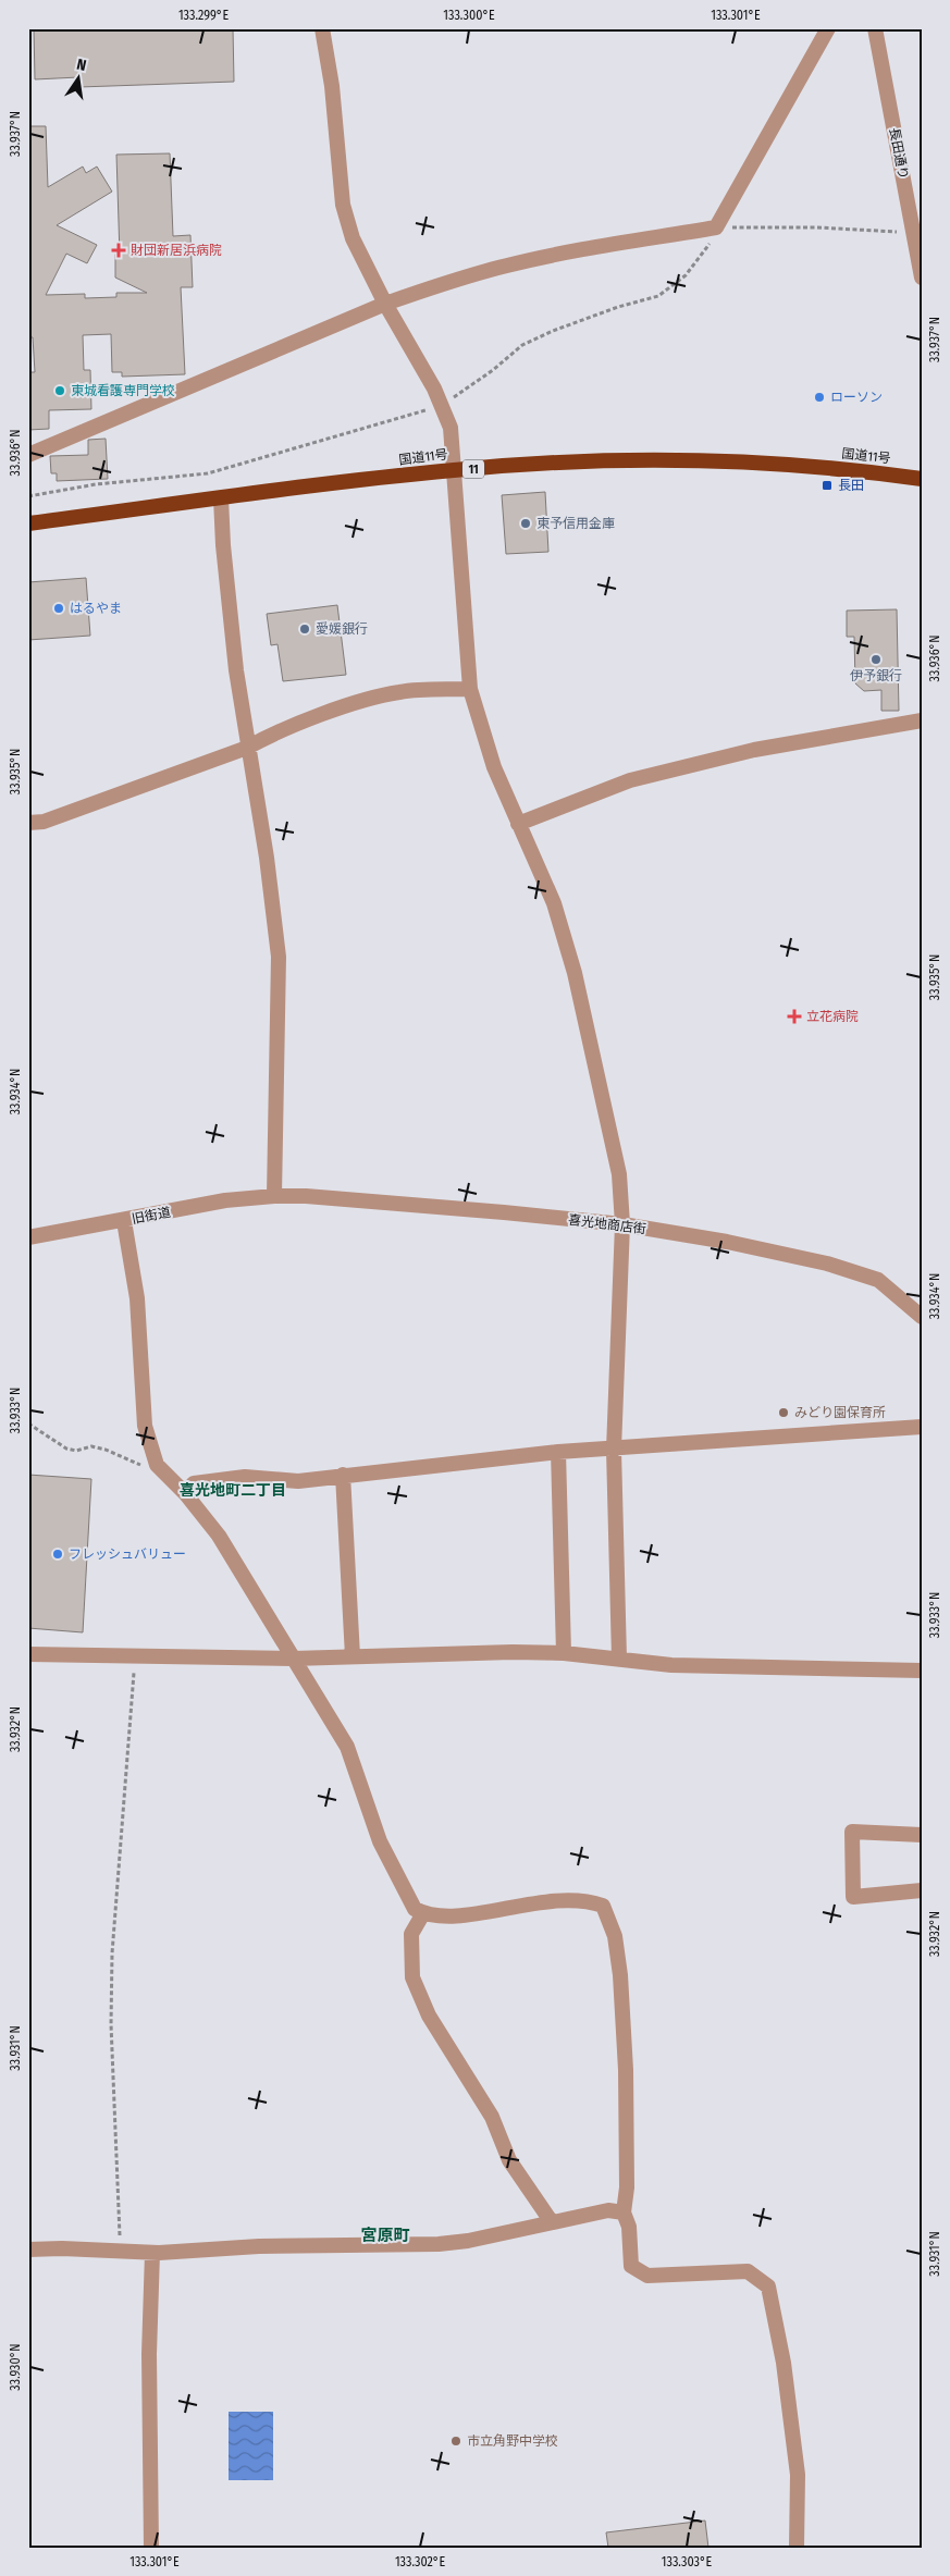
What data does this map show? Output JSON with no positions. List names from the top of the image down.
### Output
{
  "streets": {
    "highway": ["国道11号", "11"],
    "street": ["長田通り", "旧街道", "喜光地商店街"]
  },
  "crossings": [
    ["旧街道", "喜光地商店街"]
  ],
  "districts": ["喜光地町二丁目", "宮原町"],
  "places": {
    "health": ["財団新居浜病院", "立花病院"],
    "other": [
      "東城看護専門学校",
      "ローソン",
      "東予信用金庫",
      "はるやま",
      "愛媛銀行",
      "伊予銀行",
      "みどり園保育所",
      "フレッシュバリュー",
      "市立角野中学校"
    ],
    "transit": ["長田"]
  },
  "north": "top",
  "coordinates": [
    "133.299°E",
    "133.300°E",
    "133.301°E",
    "33.937°N",
    "33.936°N",
    "33.935°N",
    "33.934°N",
    "33.933°N",
    "33.932°N",
    "33.931°N",
    "33.930°N",
    "133.302°E",
    "133.303°E"
  ]
}
